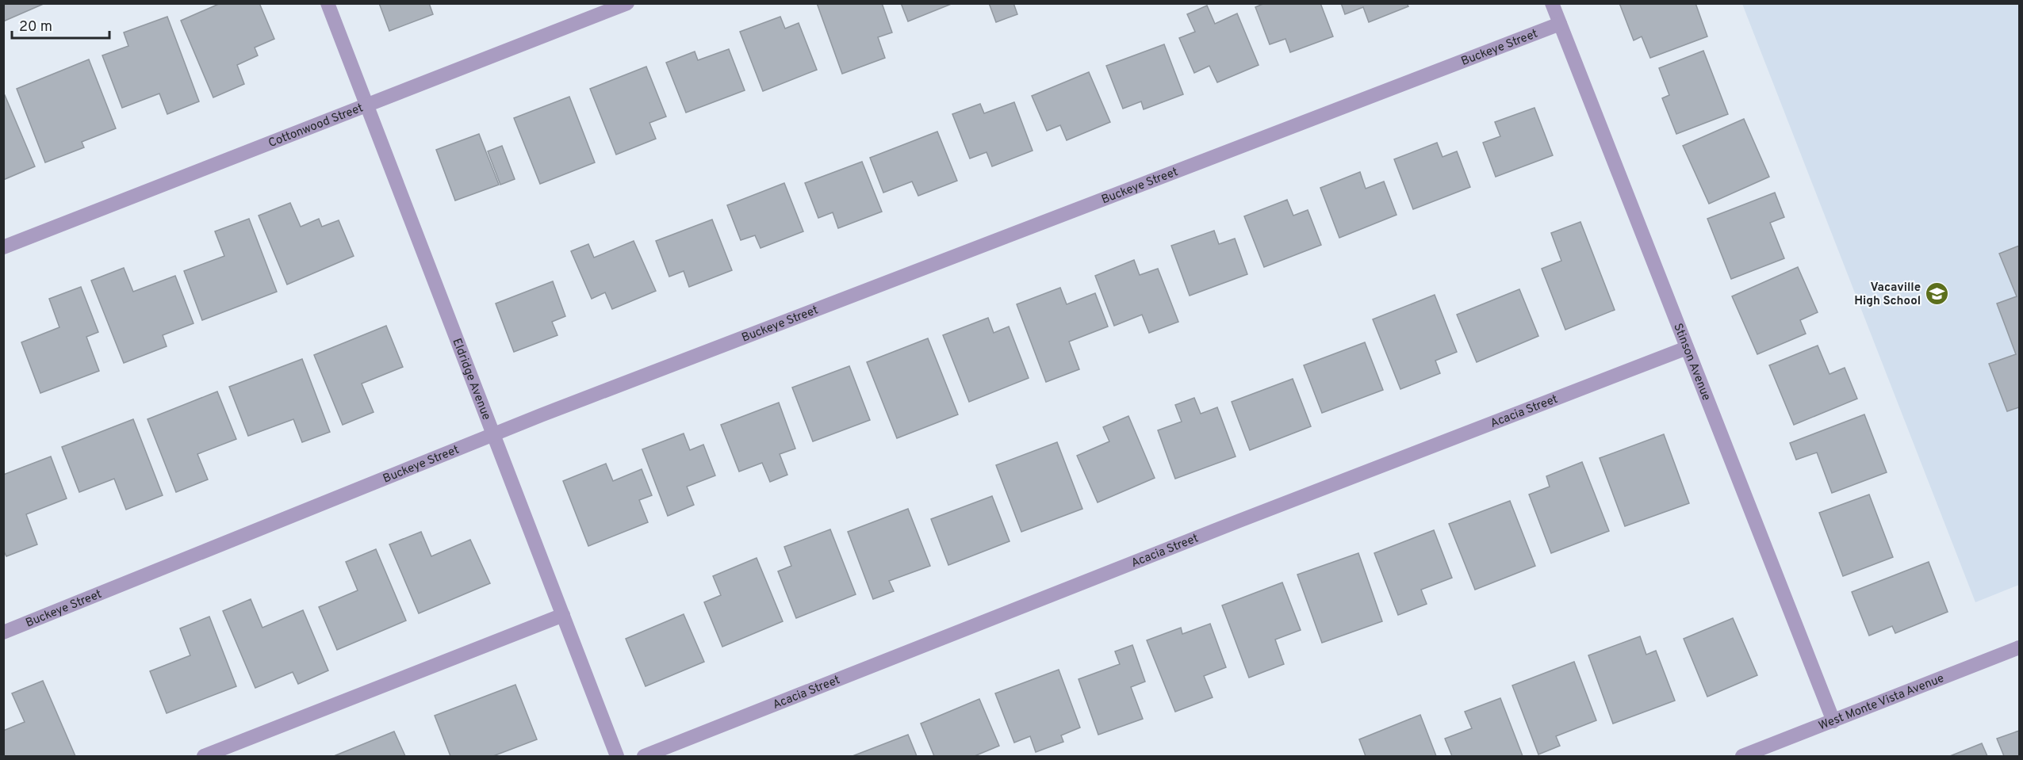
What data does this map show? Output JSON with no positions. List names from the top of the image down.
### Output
{
  "streets": {
    "street": [
      "Buckeye Street",
      "Cottonwood Street",
      "Stinson Avenue",
      "Eldridge Avenue",
      "Acacia Street",
      "West Monte Vista Avenue"
    ]
  },
  "crossings": [
    ["Buckeye Street", "Stinson Avenue"],
    ["Buckeye Street", "Eldridge Avenue"],
    ["Cottonwood Street", "Eldridge Avenue"],
    ["Stinson Avenue", "Acacia Street"],
    ["Stinson Avenue", "West Monte Vista Avenue"]
  ],
  "places": {
    "school or university": ["Vacaville High School"]
  },
  "scale_bar": "20 m"
}
